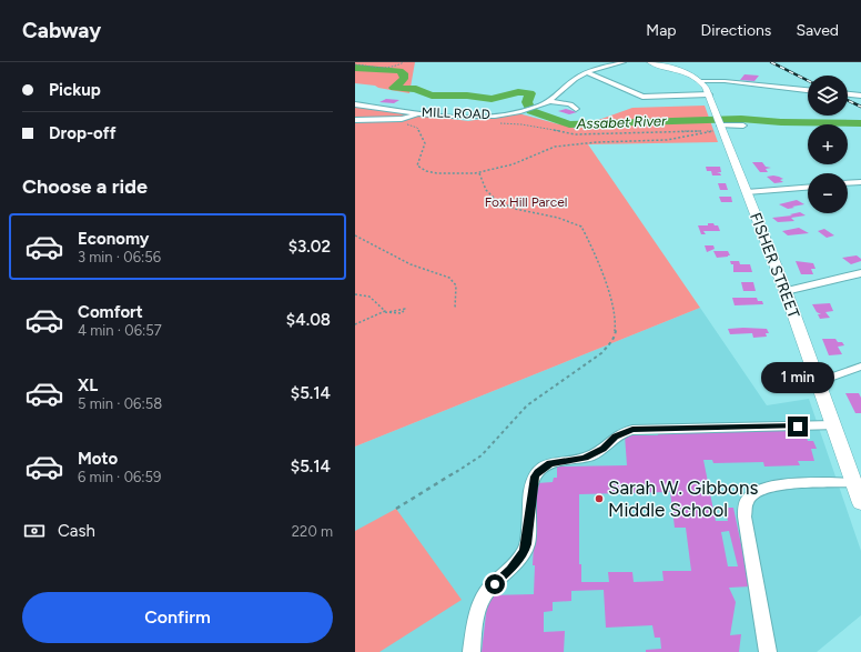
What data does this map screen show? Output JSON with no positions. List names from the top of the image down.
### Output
{
  "streets": {
    "main road": ["FISHER STREET"],
    "street": ["MILL ROAD"]
  },
  "water": ["Assabet River"],
  "parks": ["Fox Hill Parcel"],
  "places": ["Sarah W. Gibbons Middle School"],
  "page": {
    "header": "Cabway",
    "nav": ["Map", "Directions", "Saved"],
    "banner": ["Pickup", "Drop-off"],
    "map_buttons": ["+", "−"],
    "heading": "Choose a ride",
    "list": [
      {
        "name": "Economy",
        "note": "3 min · 06:56",
        "value": "$3.02"
      },
      {
        "name": "Comfort",
        "note": "4 min · 06:57",
        "value": "$4.08"
      },
      {
        "name": "XL",
        "note": "5 min · 06:58",
        "value": "$5.14"
      },
      {
        "name": "Moto",
        "note": "6 min · 06:59",
        "value": "$5.14"
      }
    ],
    "bubble": "1 min",
    "pay": ["Cash", "220 m"],
    "buttons": "Confirm"
  }
}
